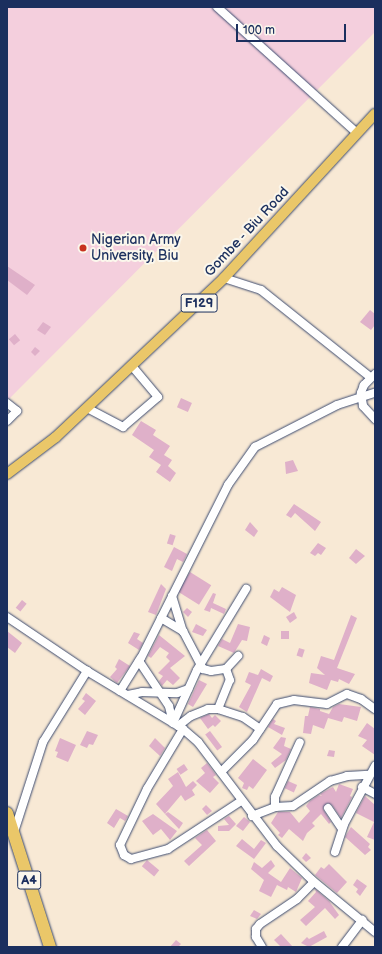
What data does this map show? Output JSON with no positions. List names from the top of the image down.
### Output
{
  "streets": {
    "highway": ["A4"],
    "main road": ["Gombe - Biu Road", "F129"]
  },
  "places": ["Nigerian Army University, Biu"],
  "scale_bar": "100 m"
}
